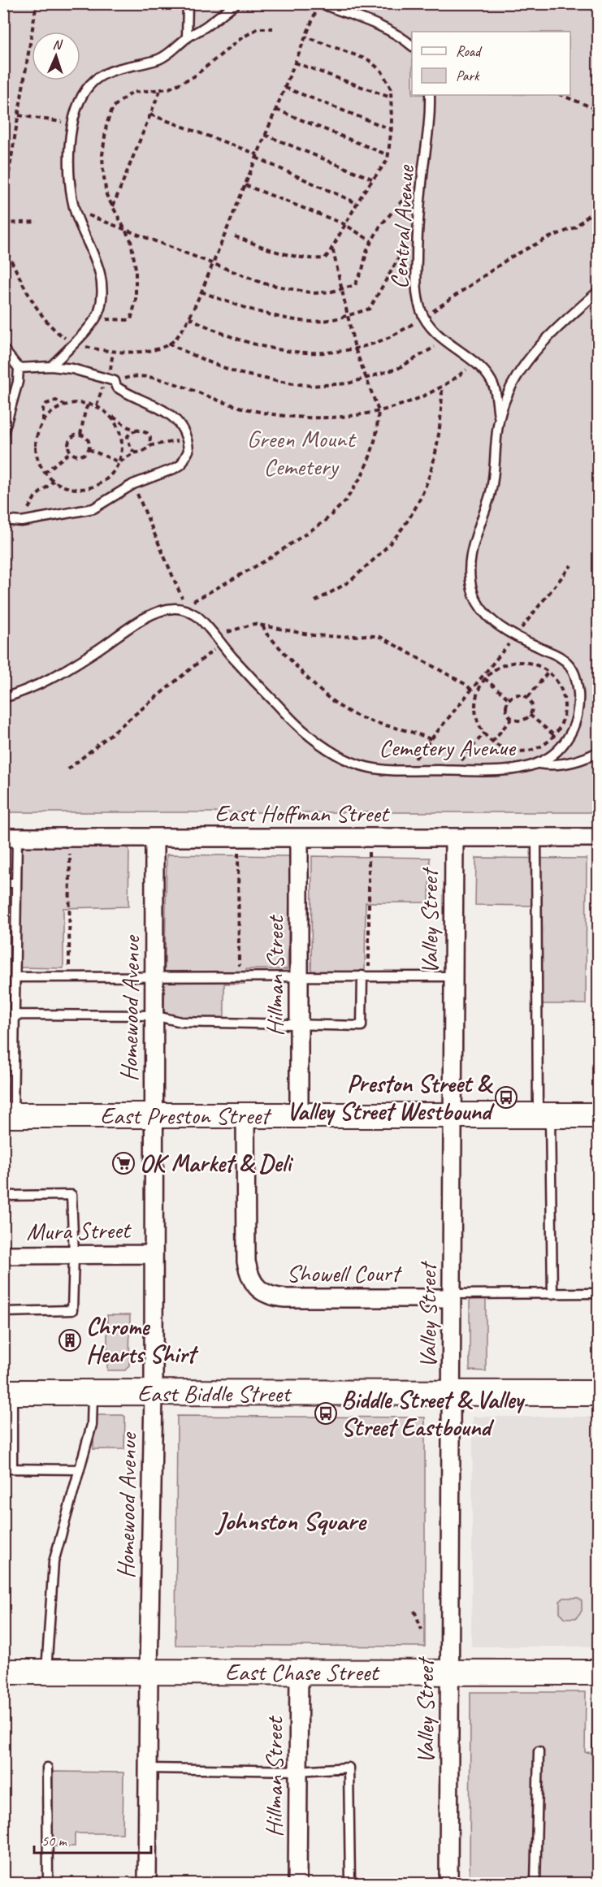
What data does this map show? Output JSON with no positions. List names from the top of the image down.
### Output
{
  "streets": {
    "main road": ["East Preston Street", "East Biddle Street", "East Chase Street"],
    "street": [
      "East Hoffman Street",
      "Valley Street",
      "Hillman Street",
      "Homewood Avenue",
      "Mura Street",
      "Showell Court"
    ],
    "lane": ["Central Avenue", "Cemetery Avenue"]
  },
  "crossings": [
    ["Central Avenue", "Cemetery Avenue"],
    ["East Hoffman Street", "Valley Street"],
    ["East Hoffman Street", "Hillman Street"],
    ["East Hoffman Street", "Homewood Avenue"],
    ["Valley Street", "East Preston Street"],
    ["Valley Street", "Showell Court"],
    ["Valley Street", "East Biddle Street"],
    ["Valley Street", "East Chase Street"],
    ["Hillman Street", "East Preston Street"],
    ["Hillman Street", "East Chase Street"],
    ["Homewood Avenue", "East Preston Street"],
    ["Homewood Avenue", "Mura Street"],
    ["Homewood Avenue", "East Biddle Street"],
    ["Homewood Avenue", "East Chase Street"],
    ["East Preston Street", "Showell Court"]
  ],
  "districts": ["Johnston Square"],
  "parks": ["Green Mount Cemetery"],
  "places": {
    "bus stop": ["Preston Street & Valley Street Westbound", "Biddle Street & Valley Street Eastbound"],
    "supermarket": ["OK Market & Deli"],
    "building": ["Chrome Hearts Shirt"]
  },
  "legend": ["Road", "Park"],
  "scale_bar": "50 m",
  "north": "top"
}
